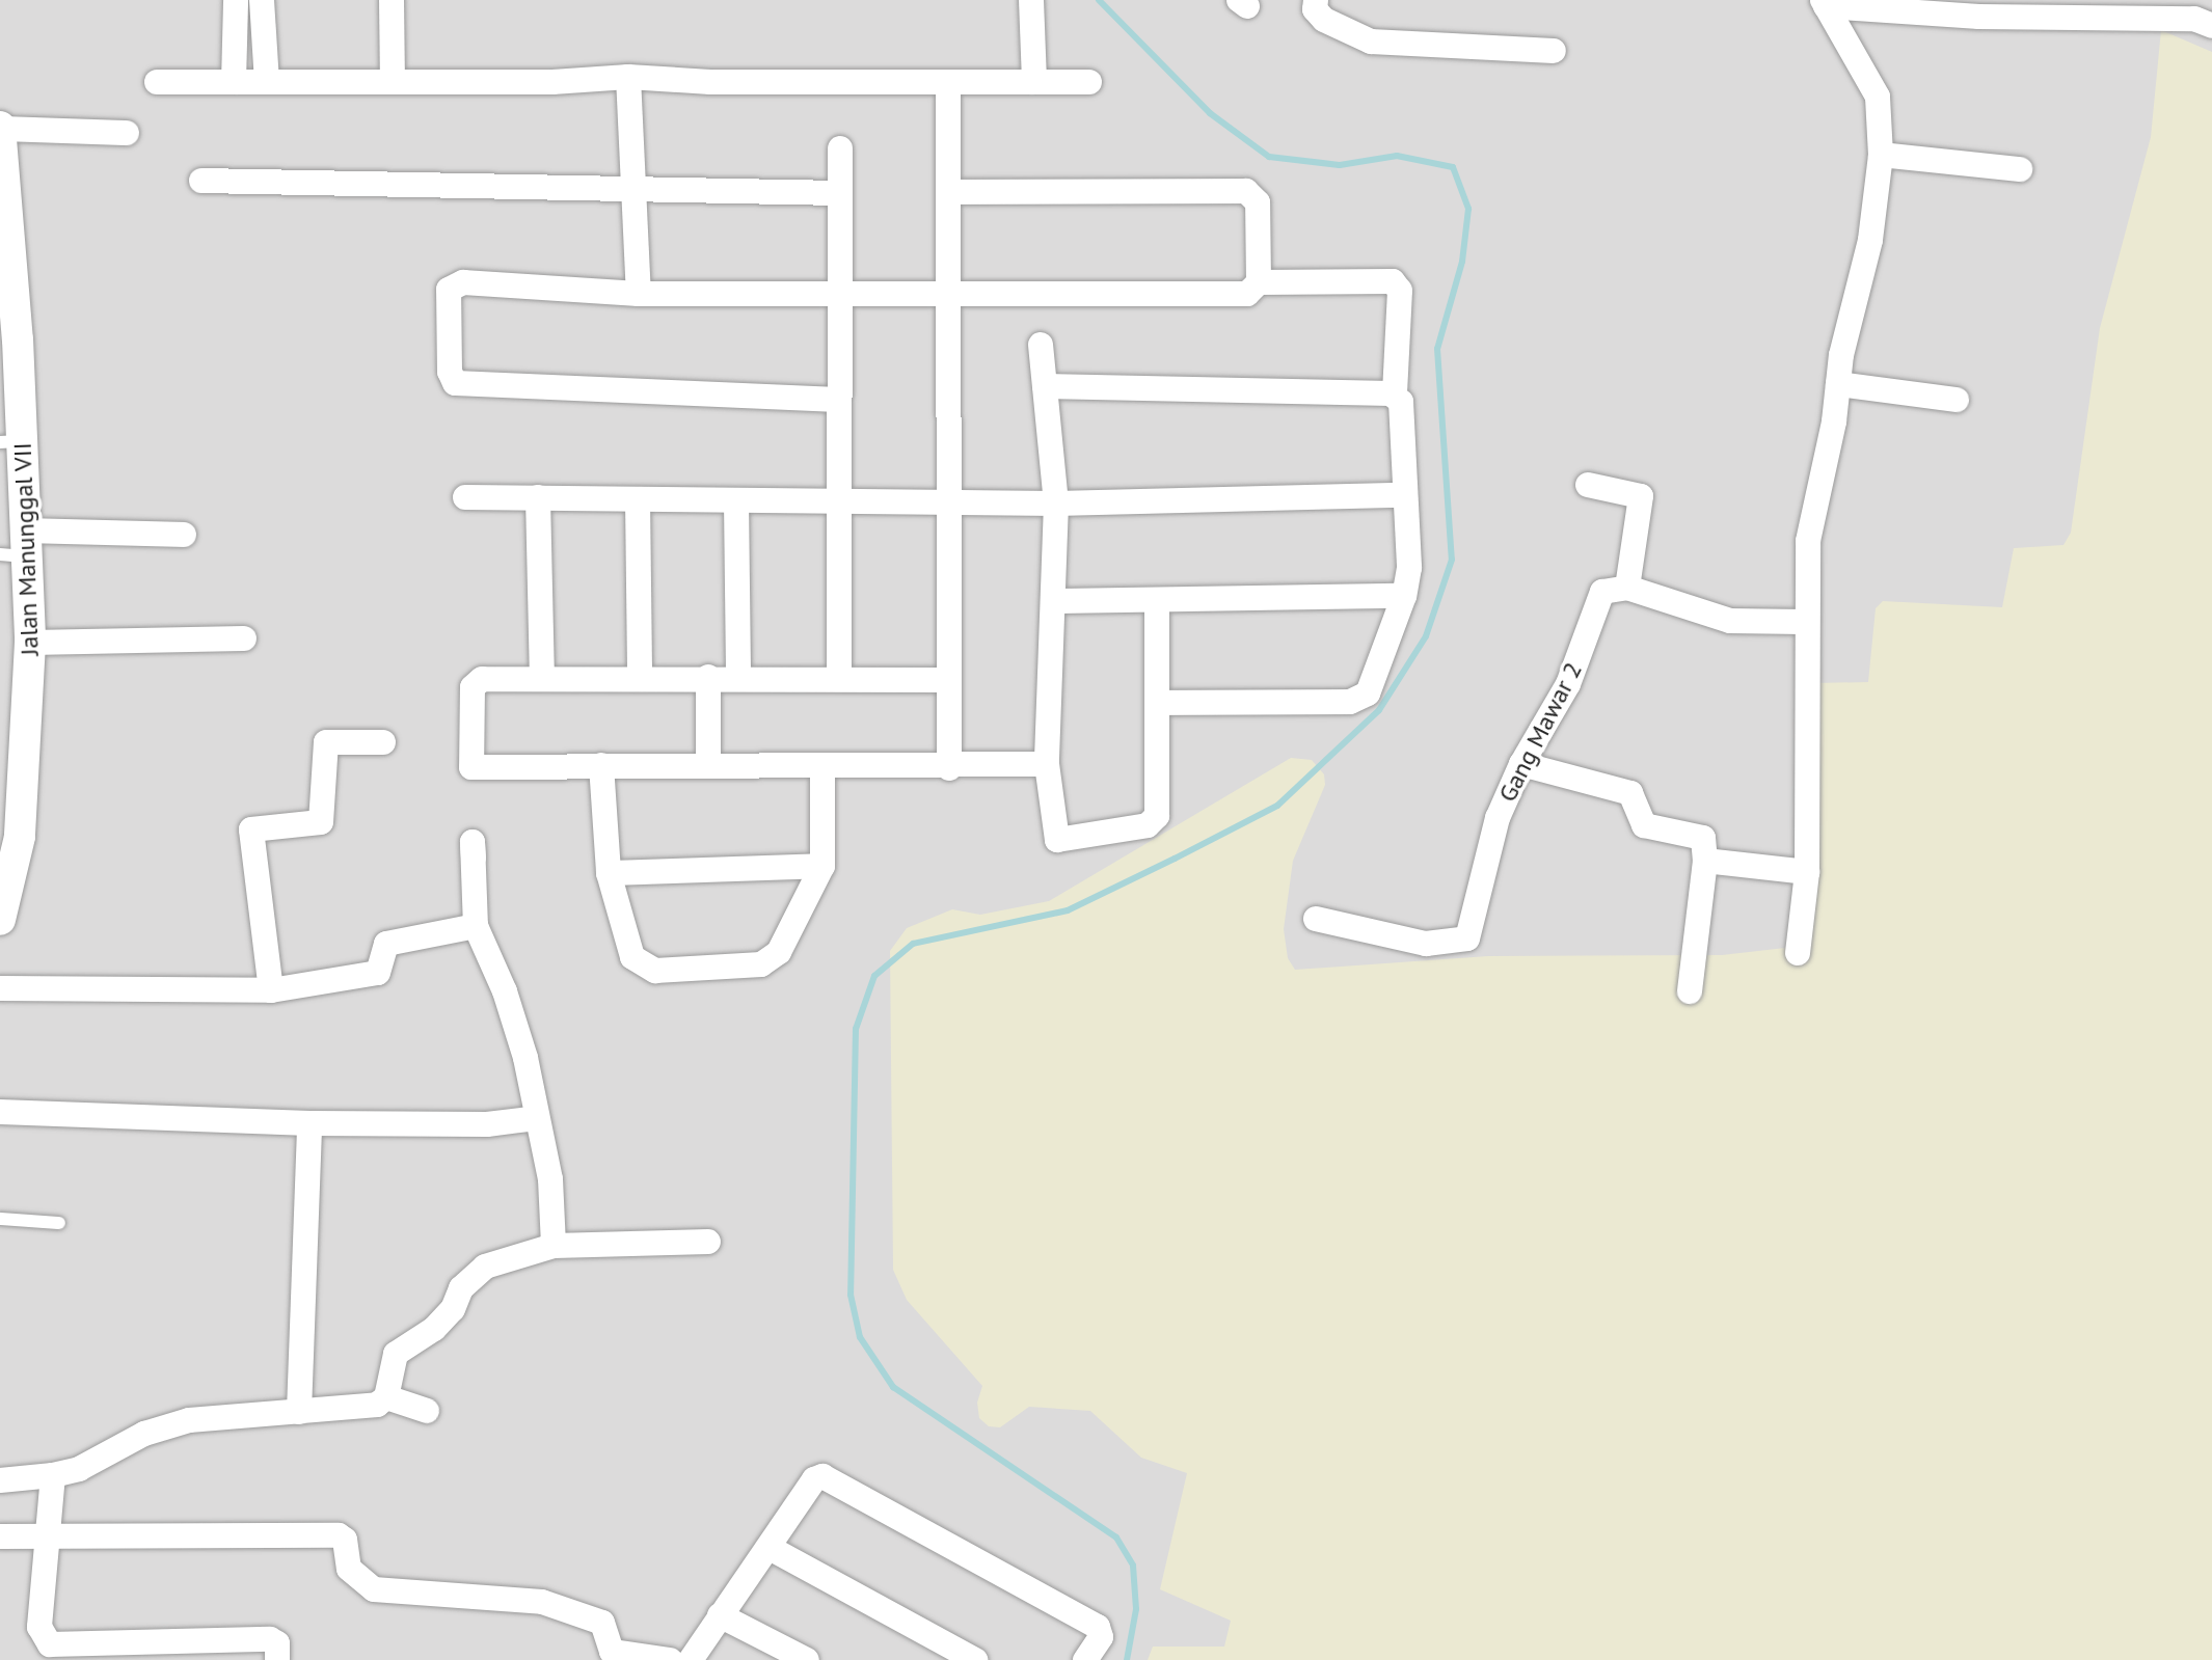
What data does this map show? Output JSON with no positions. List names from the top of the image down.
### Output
{
  "streets": {
    "street": ["Jalan Manunggal VII", "Gang Mawar 2"]
  }
}
